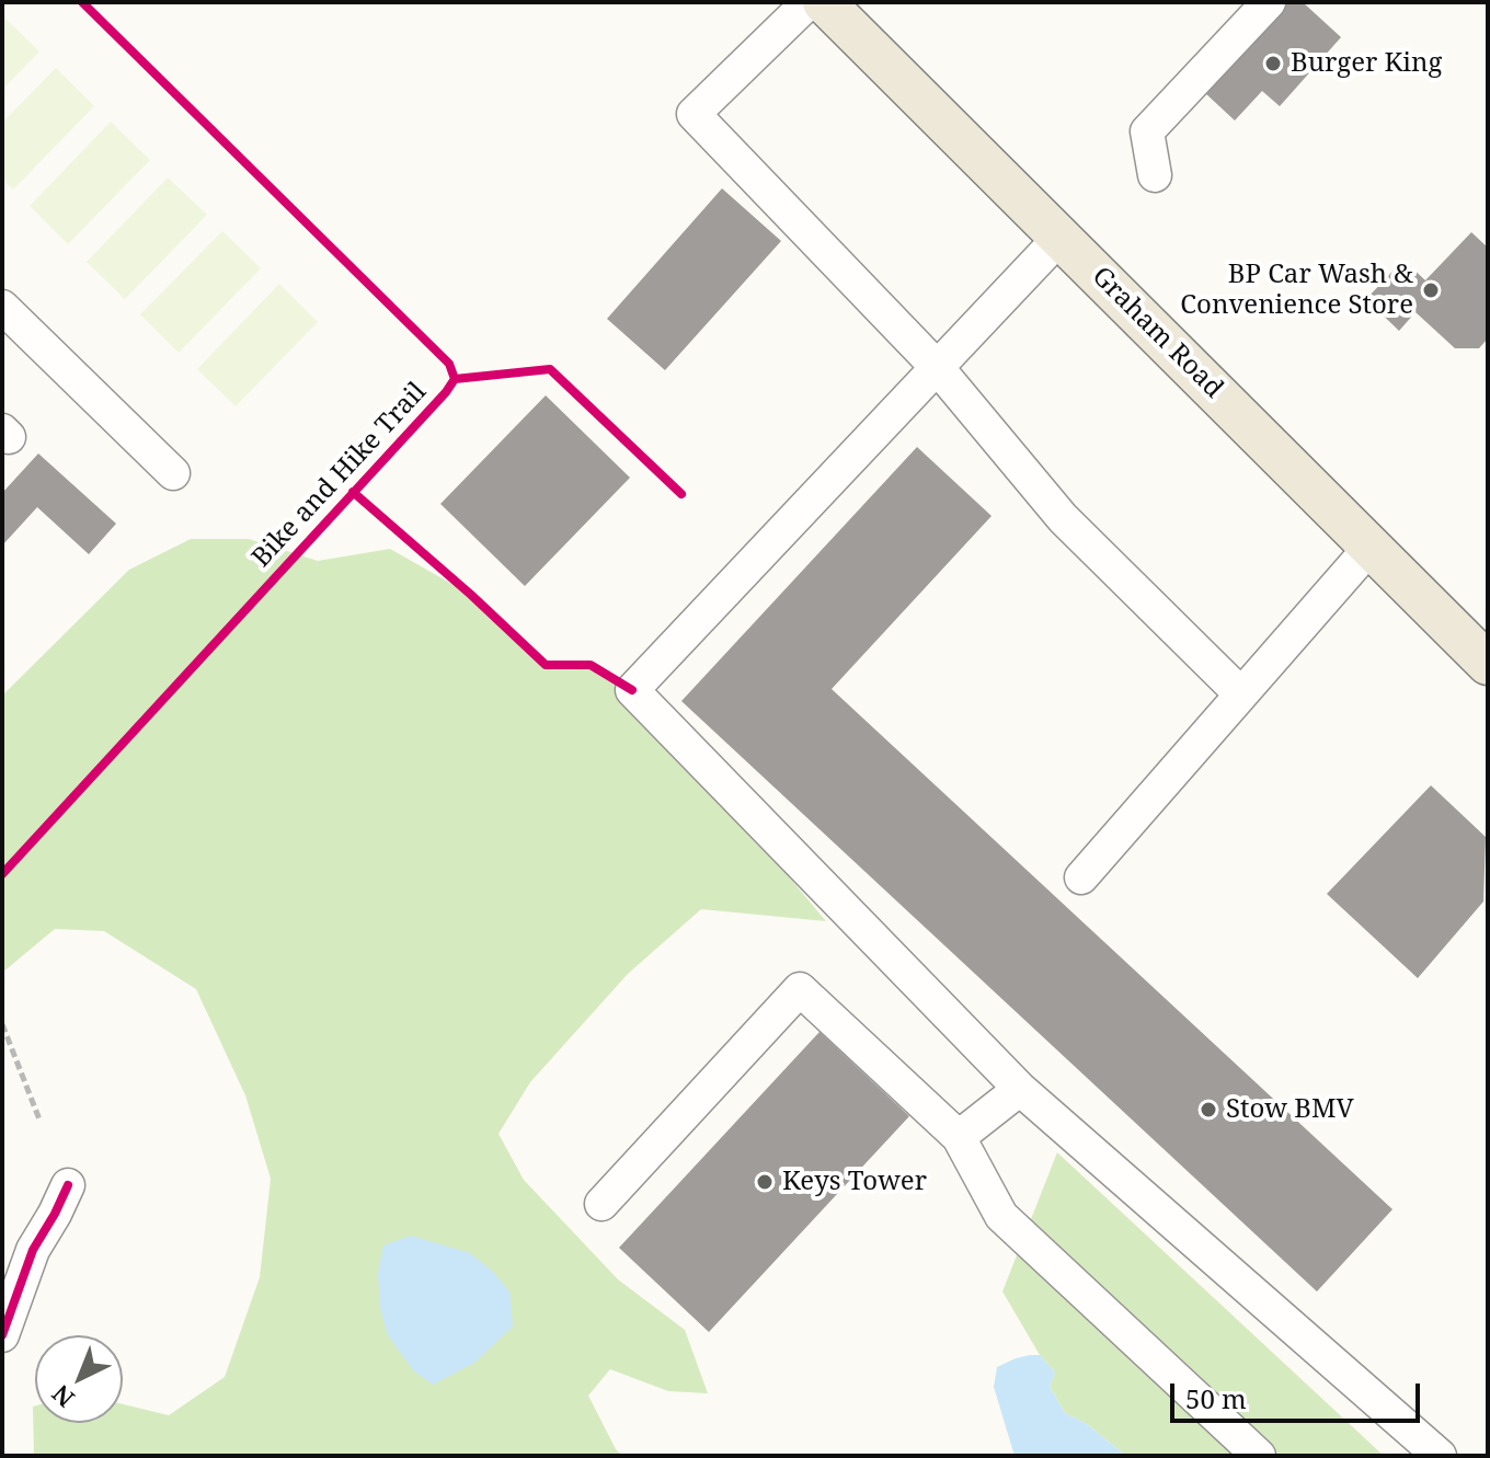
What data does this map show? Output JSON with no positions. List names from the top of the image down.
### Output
{
  "streets": {
    "main road": ["Graham Road"],
    "cycle path": ["Bike and Hike Trail"]
  },
  "places": [
    "Burger King",
    "BP Car Wash & Convenience Store",
    "Stow BMV",
    "Keys Tower"
  ],
  "scale_bar": "50 m",
  "north": "bottom left"
}
